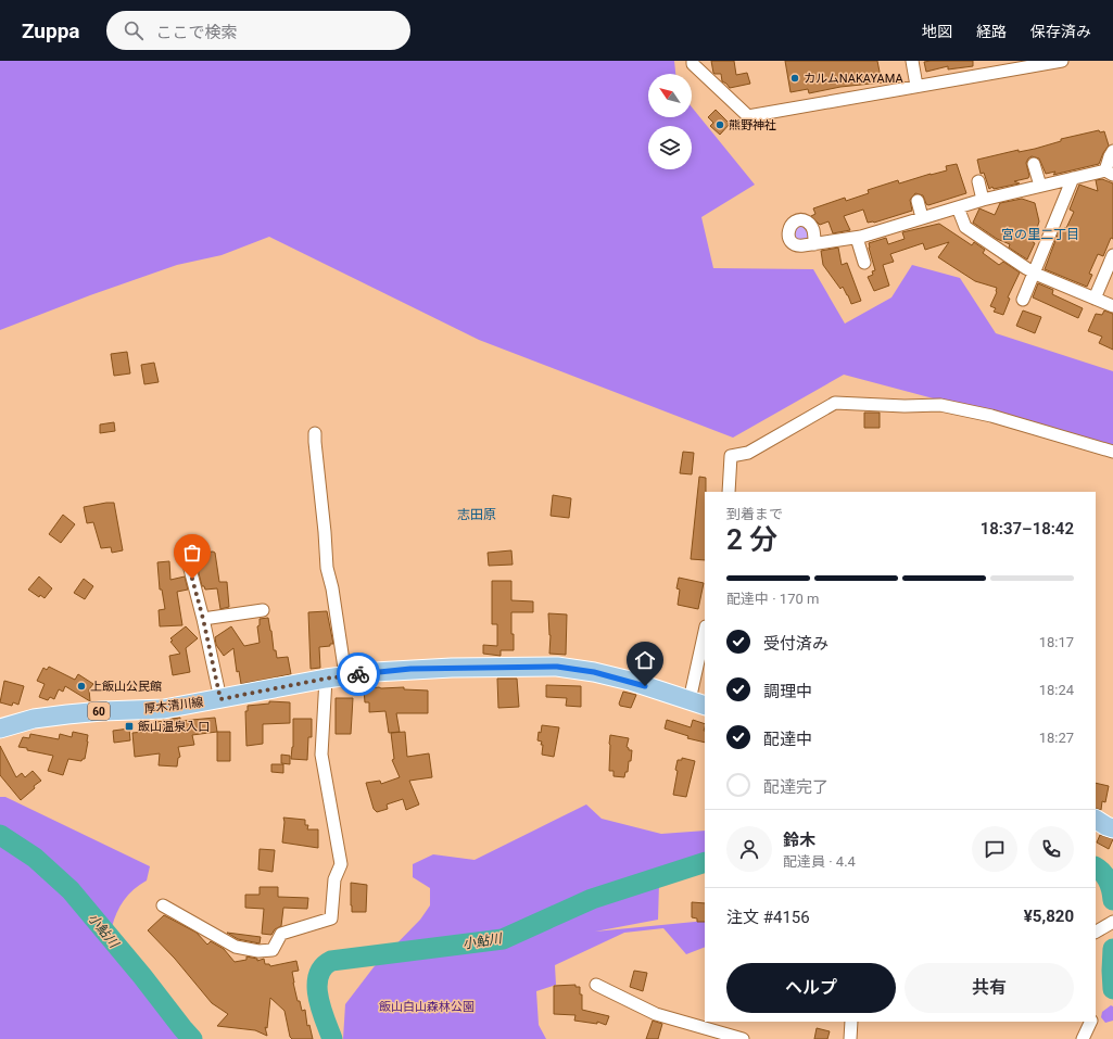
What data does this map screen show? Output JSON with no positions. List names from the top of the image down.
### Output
{
  "streets": {
    "main road": ["厚木清川線", "60"]
  },
  "districts": ["宮の里二丁目", "志田原"],
  "water": ["小鮎川"],
  "parks": ["飯山白山森林公園"],
  "places": {
    "other": ["カルムNAKAYAMA", "熊野神社", "上飯山公民館"],
    "transit": ["飯山温泉入口"]
  },
  "north": "top left",
  "page": {
    "header": "Zuppa",
    "search": "ここで検索",
    "nav": ["地図", "経路", "保存済み"],
    "heading": ["2 分", "到着まで", "18:37–18:42"],
    "panel": [
      "鈴木",
      "配達員 · 4.4",
      "注文 #4156",
      "¥5,820"
    ],
    "bar": "配達中 · 170 m",
    "list": [
      ["受付済み", "18:17"],
      ["調理中", "18:24"],
      ["配達中", "18:27"],
      "配達完了"
    ],
    "buttons": ["ヘルプ", "共有"]
  }
}
